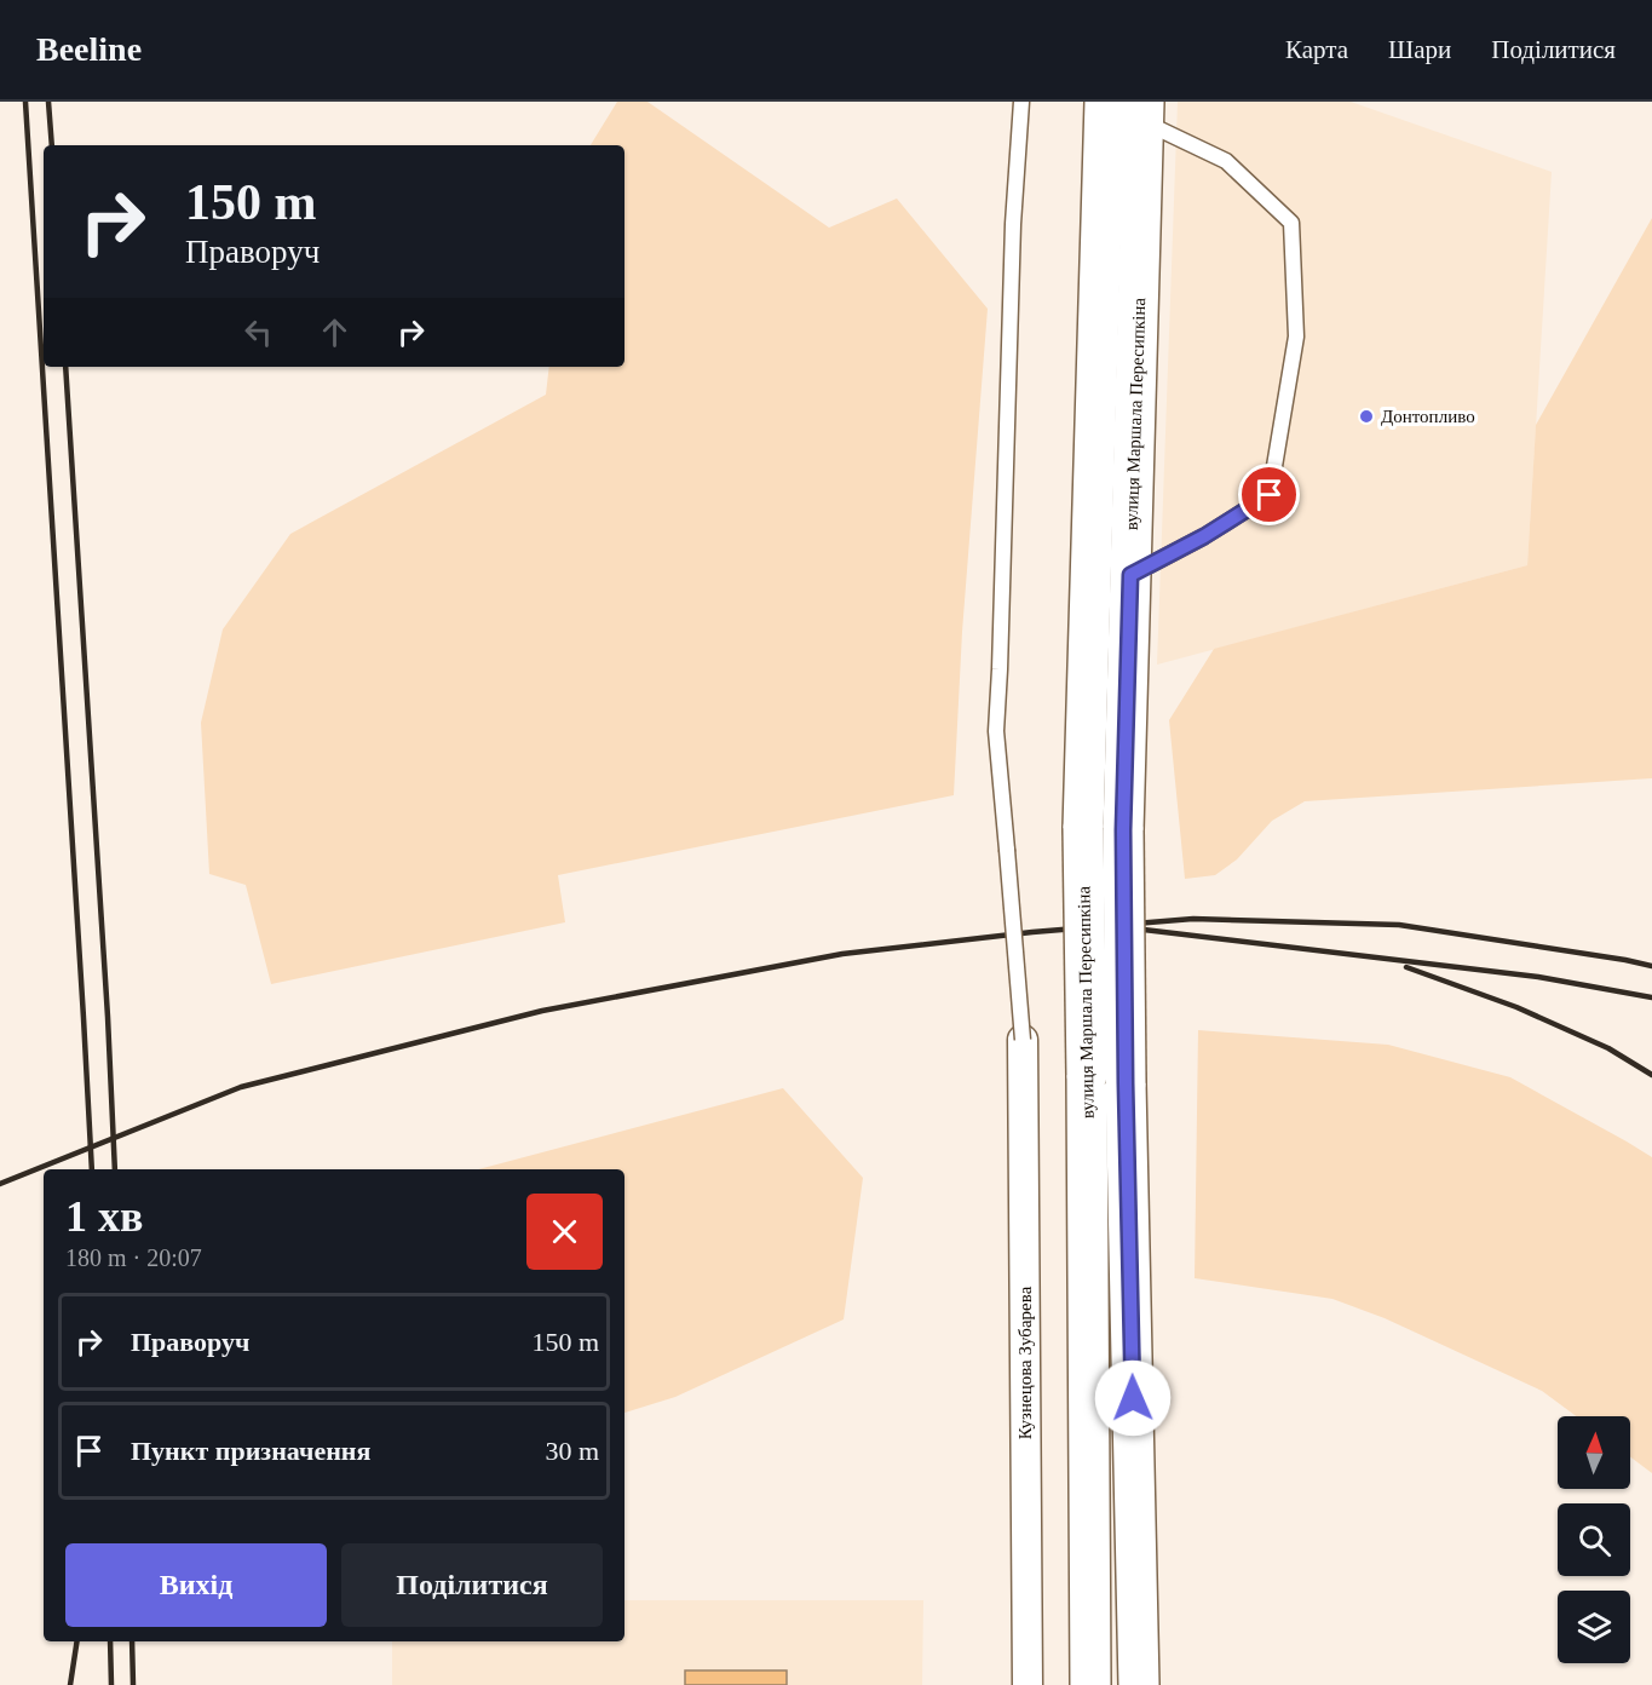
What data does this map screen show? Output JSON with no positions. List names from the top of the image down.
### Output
{
  "streets": {
    "main road": ["вулиця Маршала Пересипкіна"],
    "street": ["Кузнецова Зубарева"]
  },
  "places": ["Донтопливо"],
  "north": "top",
  "page": {
    "header": "Beeline",
    "nav": ["Карта", "Шари", "Поділитися"],
    "turn": ["150 m", "Праворуч"],
    "heading": ["1 хв", "180 m · 20:07"],
    "list": [
      {
        "name": "Праворуч",
        "value": "150 m"
      },
      {
        "name": "Пункт призначення",
        "value": "30 m"
      }
    ],
    "buttons": ["Вихід", "Поділитися"]
  }
}
